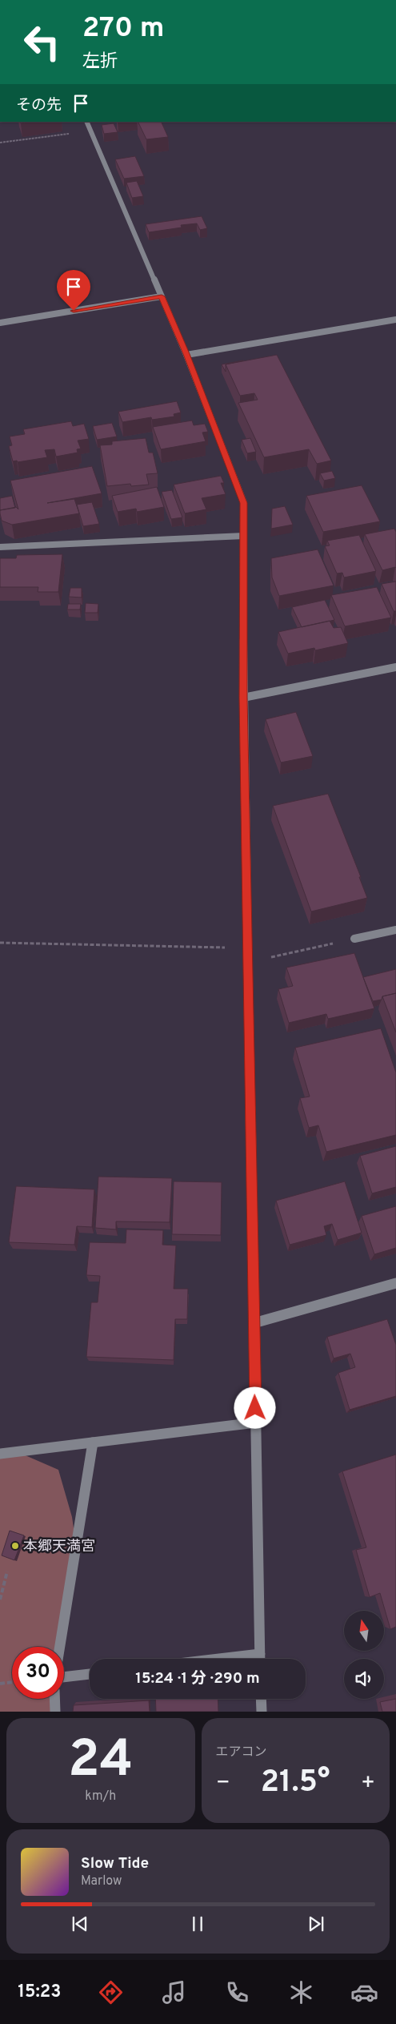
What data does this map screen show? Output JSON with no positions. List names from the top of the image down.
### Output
{
  "places": ["本郷天満宮"],
  "north": "top",
  "page": {
    "turn": ["270 m", "左折"],
    "then": "その先",
    "limit": "30",
    "trip": "15:24 · 1 分 · 290 m",
    "tile": [
      ["24", "km/h"],
      "エアコン"
    ],
    "heat": ["−", "21.5°", "+"],
    "song": ["Slow Tide", "Marlow"],
    "tabs": "15:23"
  }
}
